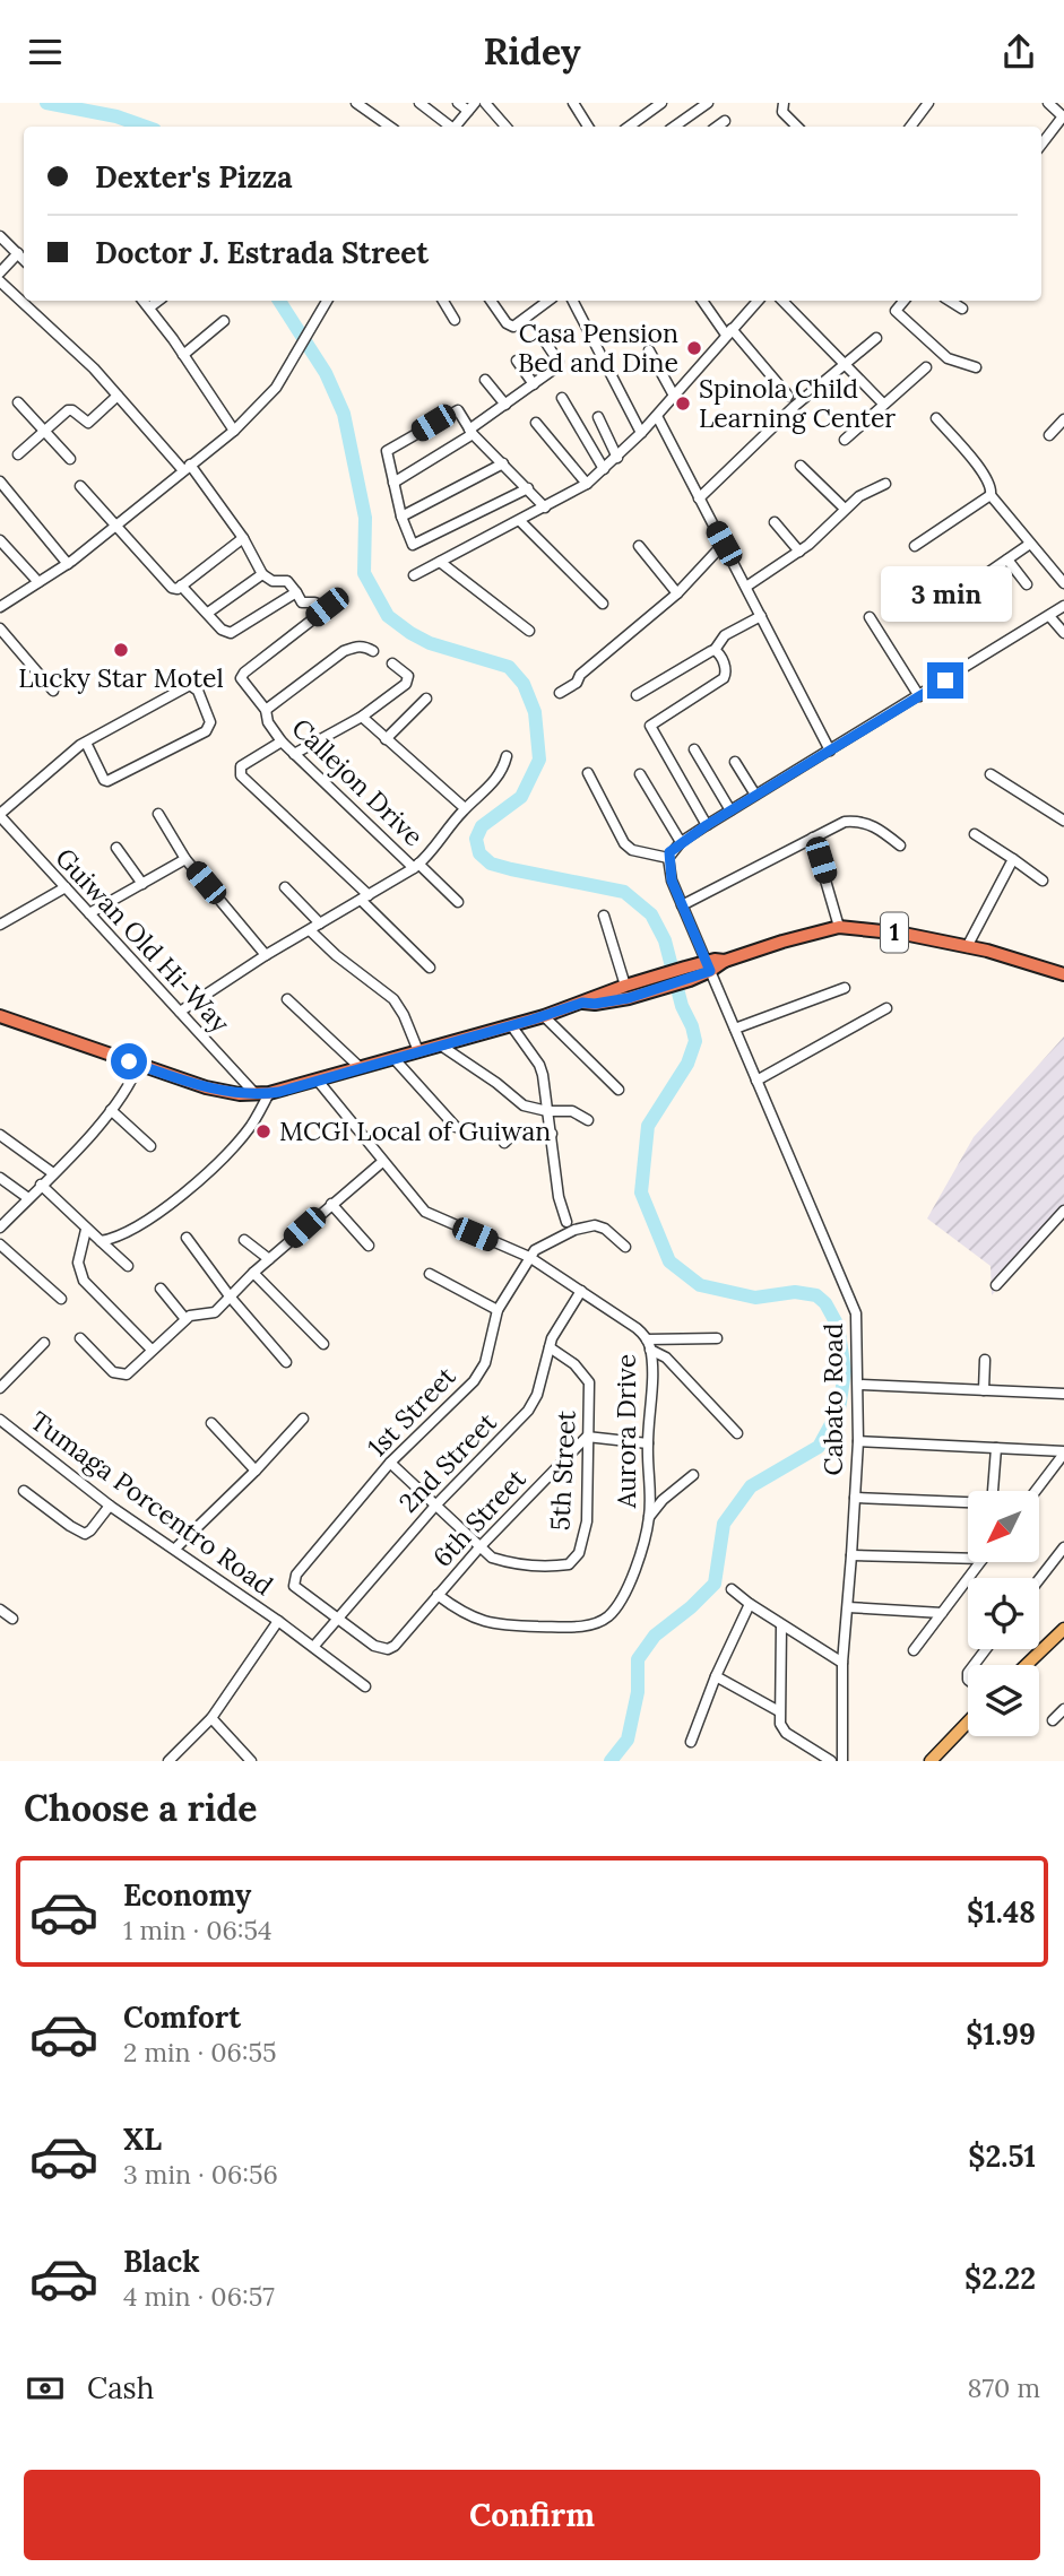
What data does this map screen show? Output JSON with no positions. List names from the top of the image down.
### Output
{
  "streets": {
    "highway": ["1"],
    "street": [
      "Callejon Drive",
      "Guiwan Old Hi-Way",
      "Cabato Road",
      "1st Street",
      "Aurora Drive",
      "2nd Street",
      "5th Street",
      "Tumaga Porcentro Road",
      "6th Street"
    ]
  },
  "crossings": [
    ["Callejon Drive", "Guiwan Old Hi-Way"],
    ["1", "Guiwan Old Hi-Way"],
    ["1", "Cabato Road"],
    ["1", "Aurora Drive"],
    ["1st Street", "Aurora Drive"],
    ["1st Street", "2nd Street"],
    ["1st Street", "6th Street"],
    ["Aurora Drive", "2nd Street"],
    ["Aurora Drive", "6th Street"],
    ["2nd Street", "5th Street"],
    ["2nd Street", "Tumaga Porcentro Road"],
    ["2nd Street", "6th Street"],
    ["5th Street", "6th Street"]
  ],
  "places": [
    "Casa Pension Bed and Dine",
    "Spinola Child Learning Center",
    "Lucky Star Motel",
    "MCGI Local of Guiwan"
  ],
  "north": "bottom left",
  "page": {
    "header": "Ridey",
    "banner": ["Dexter's Pizza", "Doctor J. Estrada Street"],
    "bubble": "3 min",
    "heading": "Choose a ride",
    "list": [
      {
        "name": "Economy",
        "note": "1 min · 06:54",
        "value": "$1.48"
      },
      {
        "name": "Comfort",
        "note": "2 min · 06:55",
        "value": "$1.99"
      },
      {
        "name": "XL",
        "note": "3 min · 06:56",
        "value": "$2.51"
      },
      {
        "name": "Black",
        "note": "4 min · 06:57",
        "value": "$2.22"
      }
    ],
    "pay": ["Cash", "870 m"],
    "buttons": "Confirm"
  }
}
